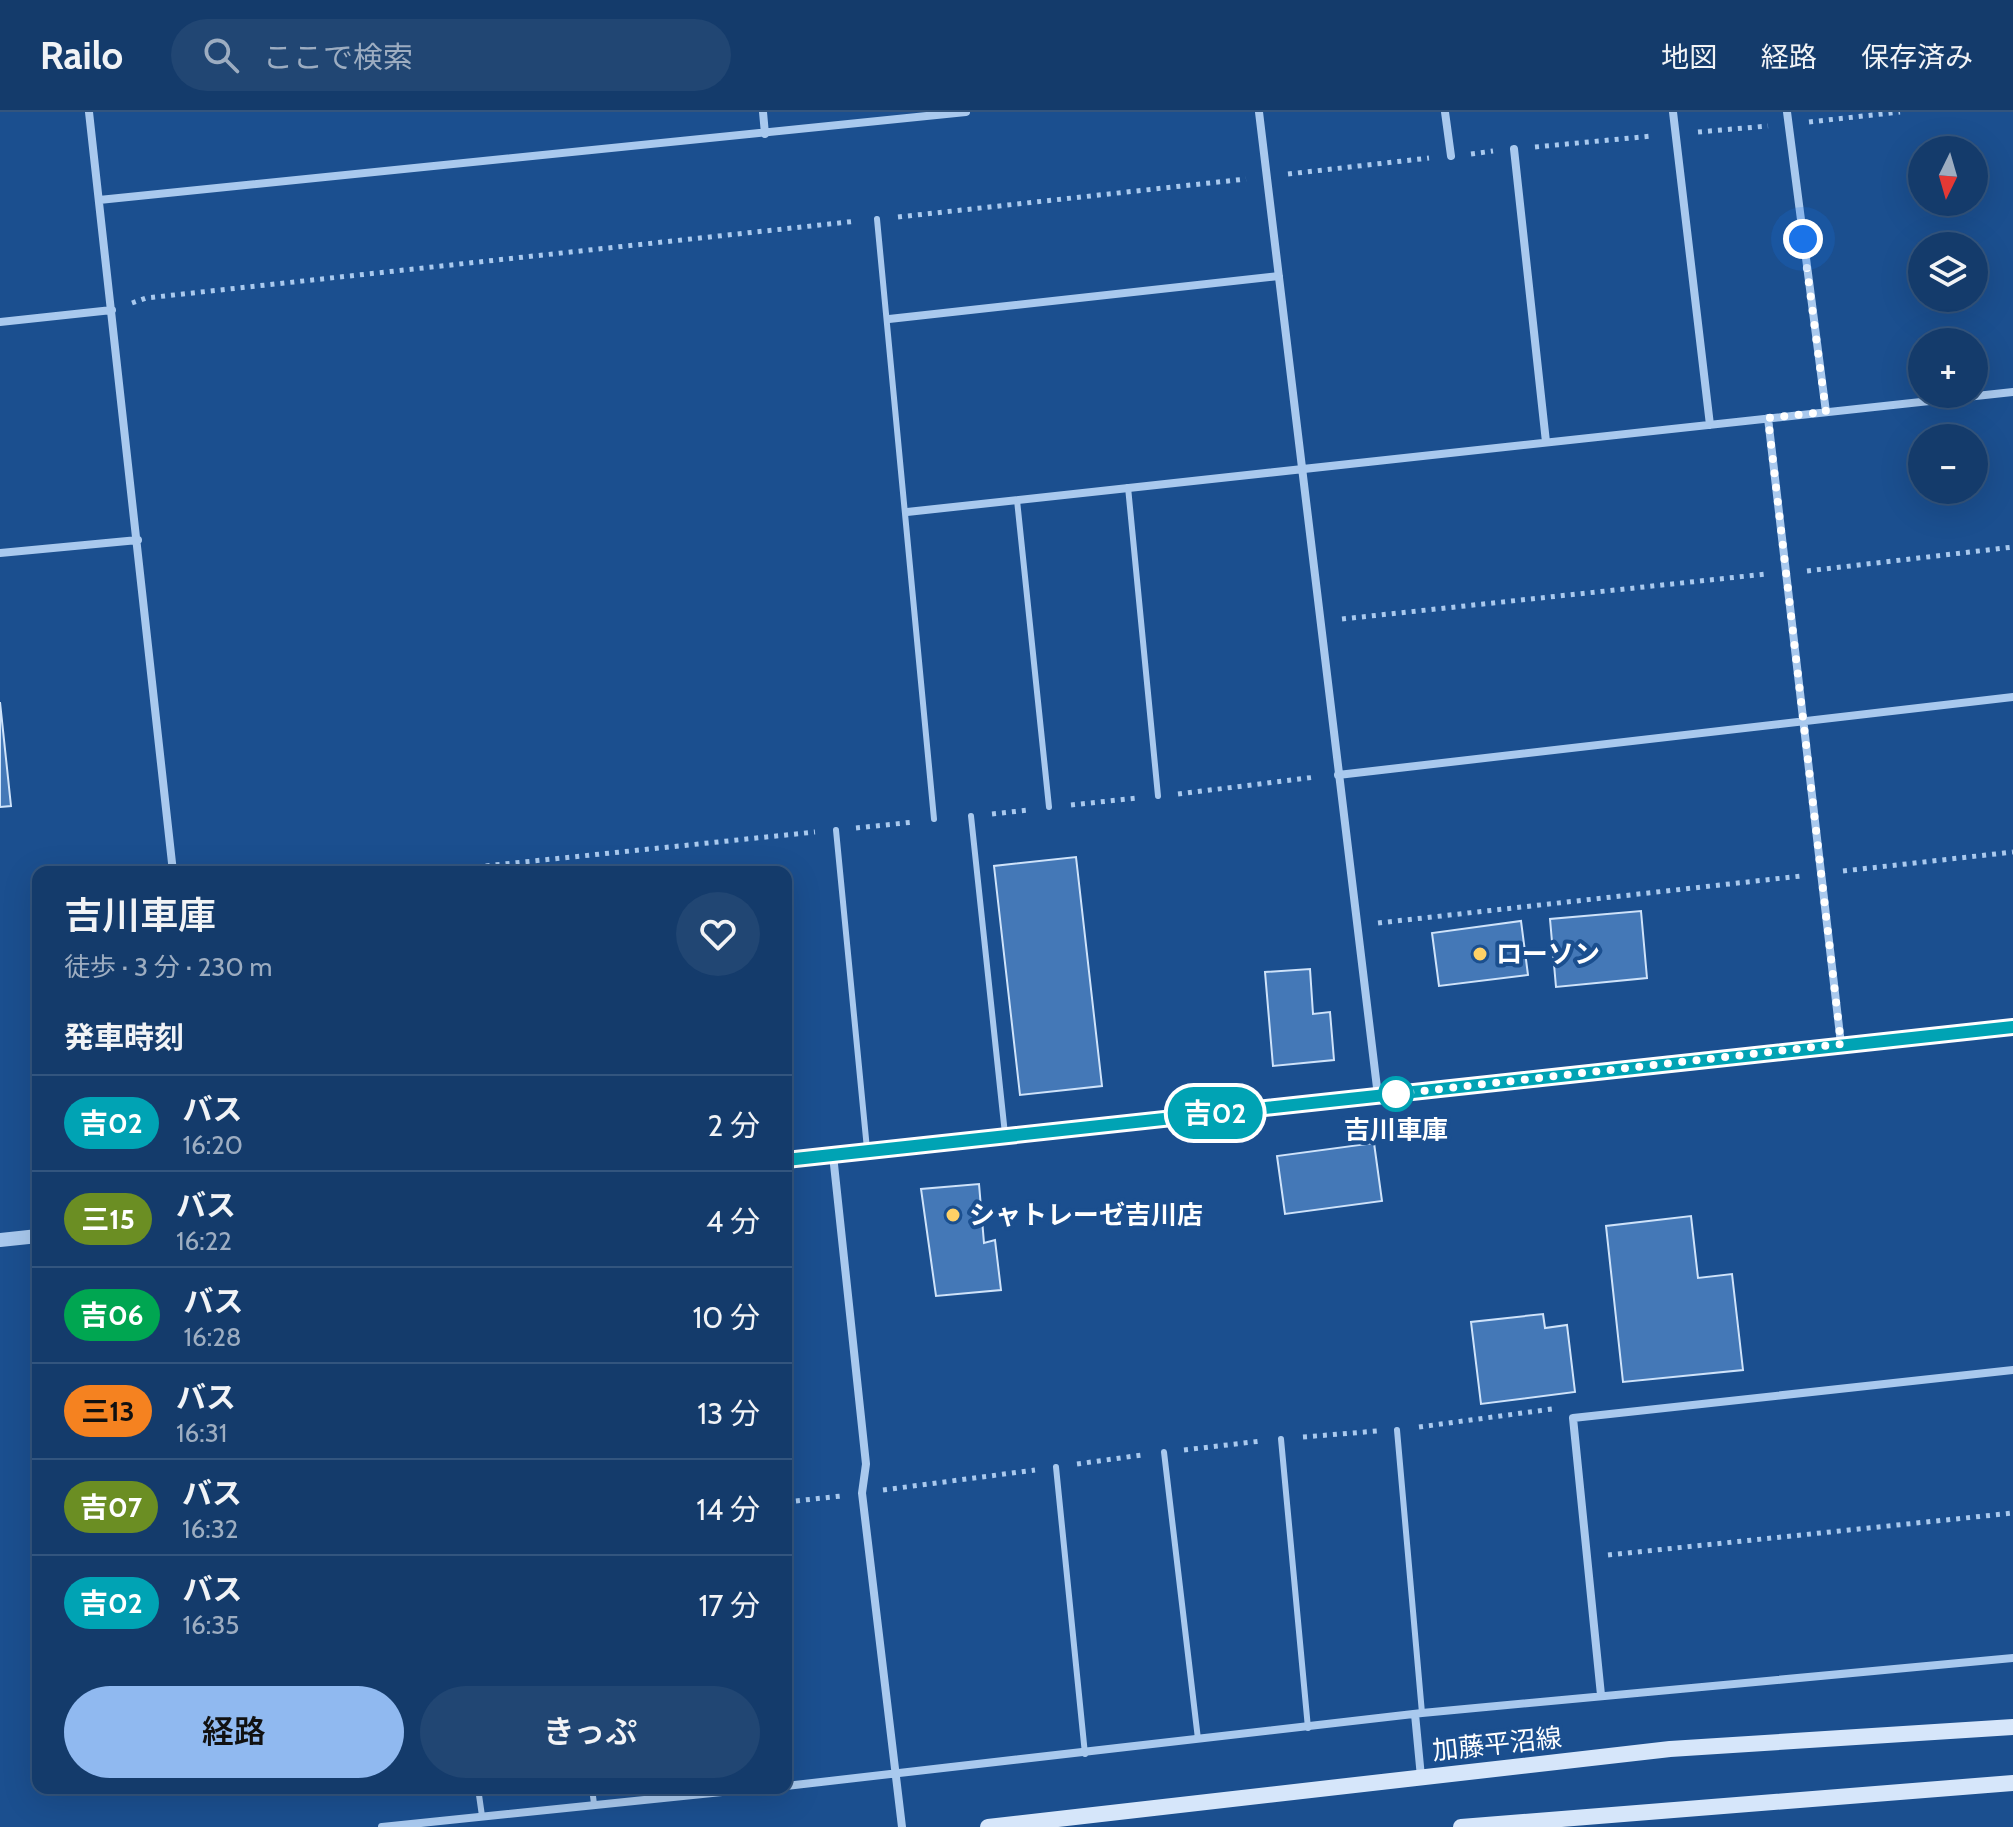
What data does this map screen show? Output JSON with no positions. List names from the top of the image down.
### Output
{
  "streets": {
    "main road": ["加藤平沼線"]
  },
  "places": ["ローソン", "吉川車庫", "シャトレーゼ吉川店"],
  "lines": ["bus line 吉02"],
  "north": "bottom",
  "page": {
    "header": "Railo",
    "search": "ここで検索",
    "nav": ["地図", "経路", "保存済み"],
    "on_map": "吉02",
    "map_buttons": ["+", "−"],
    "heading": [
      ["吉川車庫", "徒歩 · 3 分 · 230 m"],
      "発車時刻"
    ],
    "list": [
      {
        "mark": "吉02",
        "name": "バス",
        "note": "16:20",
        "value": "2 分"
      },
      {
        "mark": "三15",
        "name": "バス",
        "note": "16:22",
        "value": "4 分"
      },
      {
        "mark": "吉06",
        "name": "バス",
        "note": "16:28",
        "value": "10 分"
      },
      {
        "mark": "三13",
        "name": "バス",
        "note": "16:31",
        "value": "13 分"
      },
      {
        "mark": "吉07",
        "name": "バス",
        "note": "16:32",
        "value": "14 分"
      },
      {
        "mark": "吉02",
        "name": "バス",
        "note": "16:35",
        "value": "17 分"
      }
    ],
    "buttons": ["経路", "きっぷ"]
  }
}
